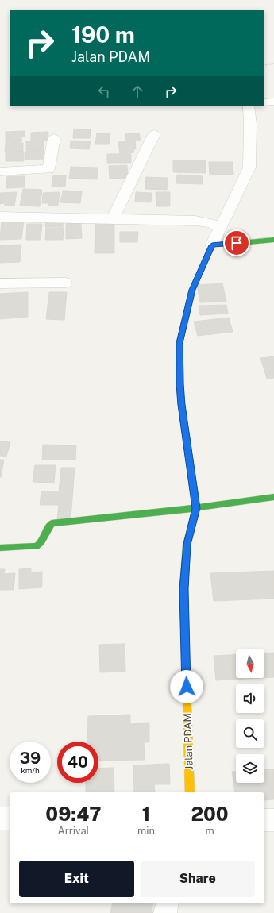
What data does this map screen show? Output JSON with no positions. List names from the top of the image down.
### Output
{
  "streets": {
    "street": ["Jalan PDAM"]
  },
  "north": "bottom",
  "page": {
    "turn": ["190 m", "Jalan PDAM"],
    "speed": "39 km/h",
    "limit": "40",
    "eta": [
      "09:47",
      "Arrival",
      "1",
      "min",
      "200",
      "m"
    ],
    "buttons": ["Exit", "Share"]
  }
}
